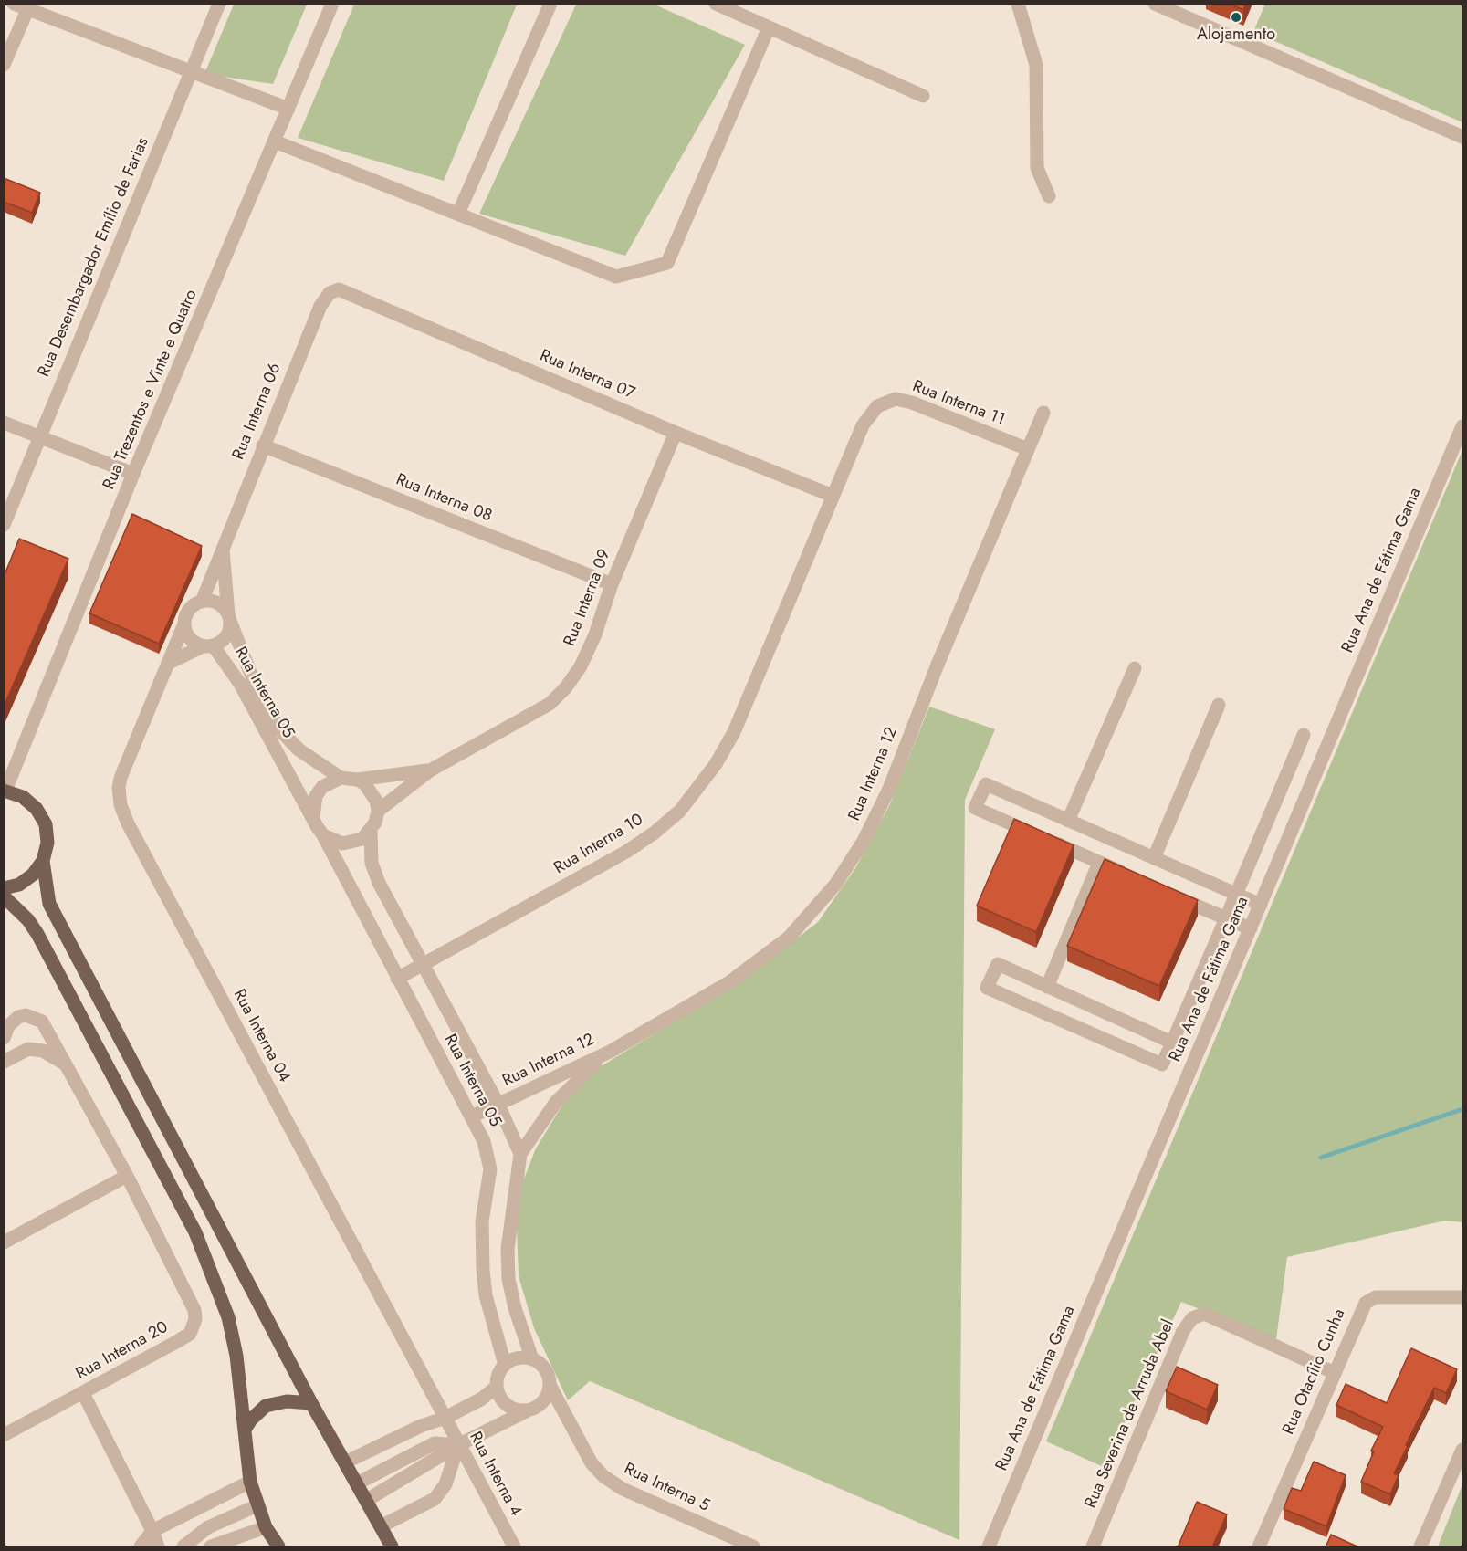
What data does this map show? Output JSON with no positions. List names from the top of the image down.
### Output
{
  "streets": {
    "street": [
      "Rua Desembargador Emílio de Farias",
      "Rua Interna 07",
      "Rua Trezentos e Vinte e Quatro",
      "Rua Interna 11",
      "Rua Interna 06",
      "Rua Interna 08",
      "Rua Ana de Fátima Gama",
      "Rua Interna 09",
      "Rua Interna 05",
      "Rua Interna 12",
      "Rua Interna 10",
      "Rua Interna 04",
      "Rua Interna 20",
      "Rua Otacílio Cunha",
      "Rua Severina de Arruda Abel",
      "Rua Interna 4",
      "Rua Interna 5"
    ]
  },
  "crossings": [
    ["Rua Interna 07", "Rua Interna 11"],
    ["Rua Interna 07", "Rua Interna 06"],
    ["Rua Interna 07", "Rua Interna 09"],
    ["Rua Interna 07", "Rua Interna 10"],
    ["Rua Interna 11", "Rua Interna 12"],
    ["Rua Interna 11", "Rua Interna 10"],
    ["Rua Interna 06", "Rua Interna 08"],
    ["Rua Interna 06", "Rua Interna 05"],
    ["Rua Interna 06", "Rua Interna 04"],
    ["Rua Interna 08", "Rua Interna 09"],
    ["Rua Interna 09", "Rua Interna 05"],
    ["Rua Interna 05", "Rua Interna 12"],
    ["Rua Interna 05", "Rua Interna 10"],
    ["Rua Interna 05", "Rua Interna 04"],
    ["Rua Interna 05", "Rua Interna 5"],
    ["Rua Interna 04", "Rua Interna 4"],
    ["Rua Otacílio Cunha", "Rua Severina de Arruda Abel"]
  ],
  "places": ["Alojamento"]
}
